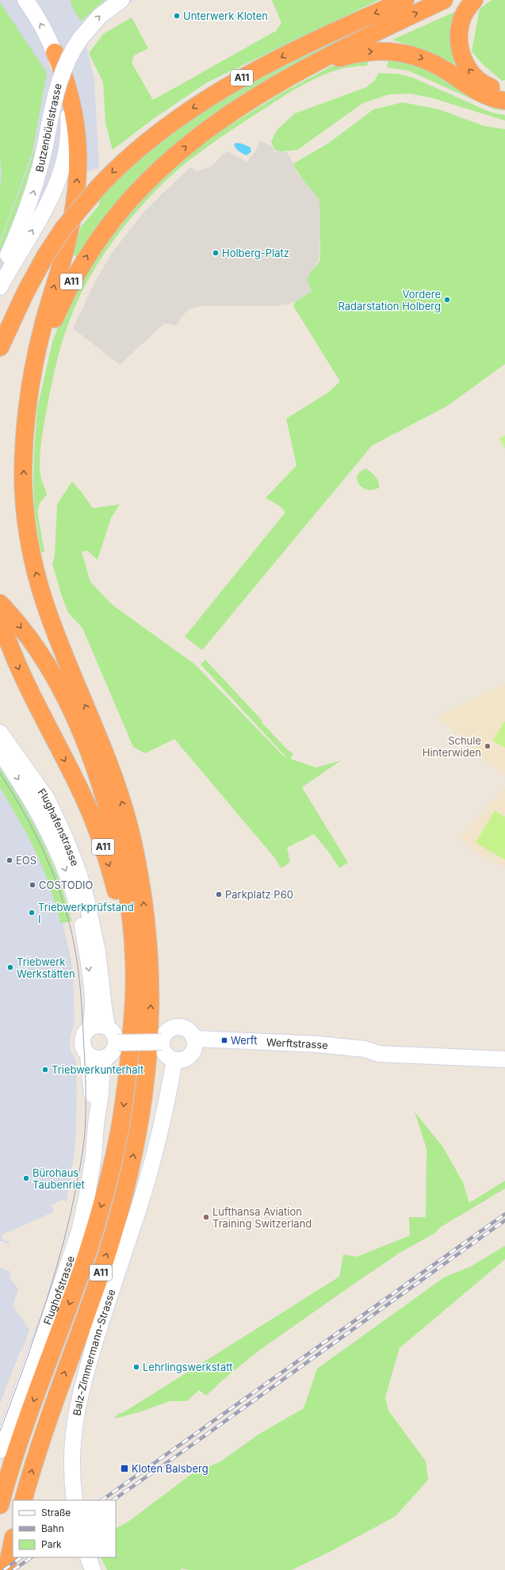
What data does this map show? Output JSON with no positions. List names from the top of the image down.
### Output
{
  "streets": {
    "highway": ["A11"],
    "main road": [
      "Butzenbüelstrasse",
      "Flughafenstrasse",
      "Werftstrasse",
      "Flughofstrasse",
      "Balz-Zimmermann-Strasse"
    ]
  },
  "crossings": [
    ["Flughafenstrasse", "Flughofstrasse"],
    ["Werftstrasse", "Balz-Zimmermann-Strasse"]
  ],
  "places": {
    "other": [
      "Unterwerk Kloten",
      "Holberg-Platz",
      "Vordere Radarstation Holberg",
      "Schule Hinterwiden",
      "EOS",
      "COSTODIO",
      "Parkplatz P60",
      "Triebwerkprüfstand I",
      "Triebwerk Werkstätten",
      "Triebwerkunterhalt",
      "Bürohaus Taubenriet",
      "Lufthansa Aviation Training Switzerland",
      "Lehrlingswerkstatt"
    ],
    "transit": ["Werft", "Kloten Balsberg"]
  },
  "legend": ["Straße", "Bahn", "Park"]
}
